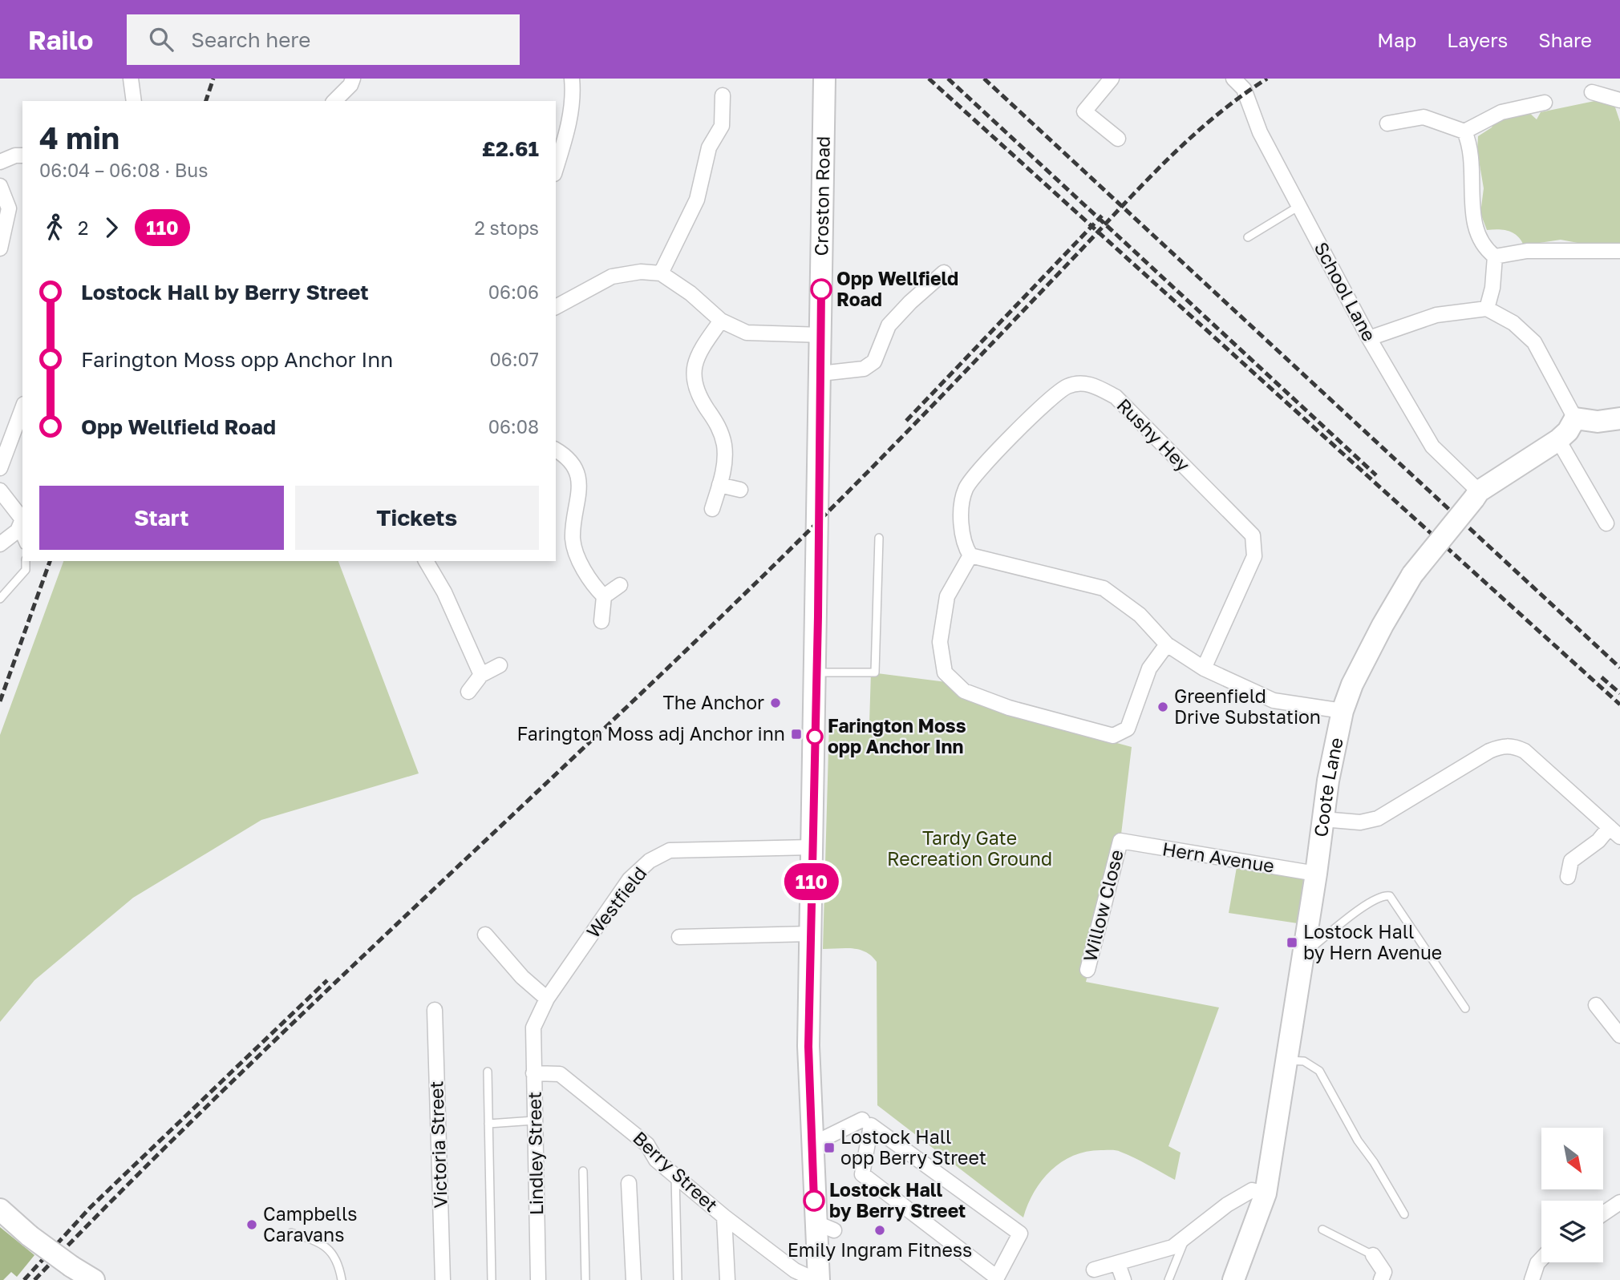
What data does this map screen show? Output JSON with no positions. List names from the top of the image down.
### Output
{
  "streets": {
    "street": [
      "Croston Road",
      "School Lane",
      "Rushy Hey",
      "Coote Lane",
      "Hern Avenue",
      "Westfield",
      "Willow Close",
      "Victoria Street",
      "Lindley Street",
      "Berry Street"
    ]
  },
  "crossings": [
    ["Croston Road", "Westfield"],
    ["Croston Road", "Berry Street"],
    ["School Lane", "Coote Lane"],
    ["Coote Lane", "Hern Avenue"],
    ["Hern Avenue", "Willow Close"],
    ["Westfield", "Lindley Street"],
    ["Lindley Street", "Berry Street"]
  ],
  "parks": ["Tardy Gate Recreation Ground"],
  "places": {
    "other": [
      "Opp Wellfield Road",
      "The Anchor",
      "Greenfield Drive Substation",
      "Farington Moss opp Anchor Inn",
      "Lostock Hall by Berry Street",
      "Campbells Caravans",
      "Emily Ingram Fitness"
    ],
    "transit": ["Farington Moss adj Anchor inn", "Lostock Hall by Hern Avenue", "Lostock Hall opp Berry Street"]
  },
  "lines": ["bus line 110"],
  "north": "bottom right",
  "page": {
    "header": "Railo",
    "search": "Search here",
    "nav": ["Map", "Layers", "Share"],
    "on_map": "110",
    "heading": ["4 min", "06:04 – 06:08 · Bus", "£2.61"],
    "legs": ["2", "110", "2 stops"],
    "list": [
      {
        "name": "Lostock Hall by Berry Street",
        "value": "06:06"
      },
      {
        "name": "Farington Moss opp Anchor Inn",
        "value": "06:07"
      },
      {
        "name": "Opp Wellfield Road",
        "value": "06:08"
      }
    ],
    "buttons": ["Start", "Tickets"]
  }
}
